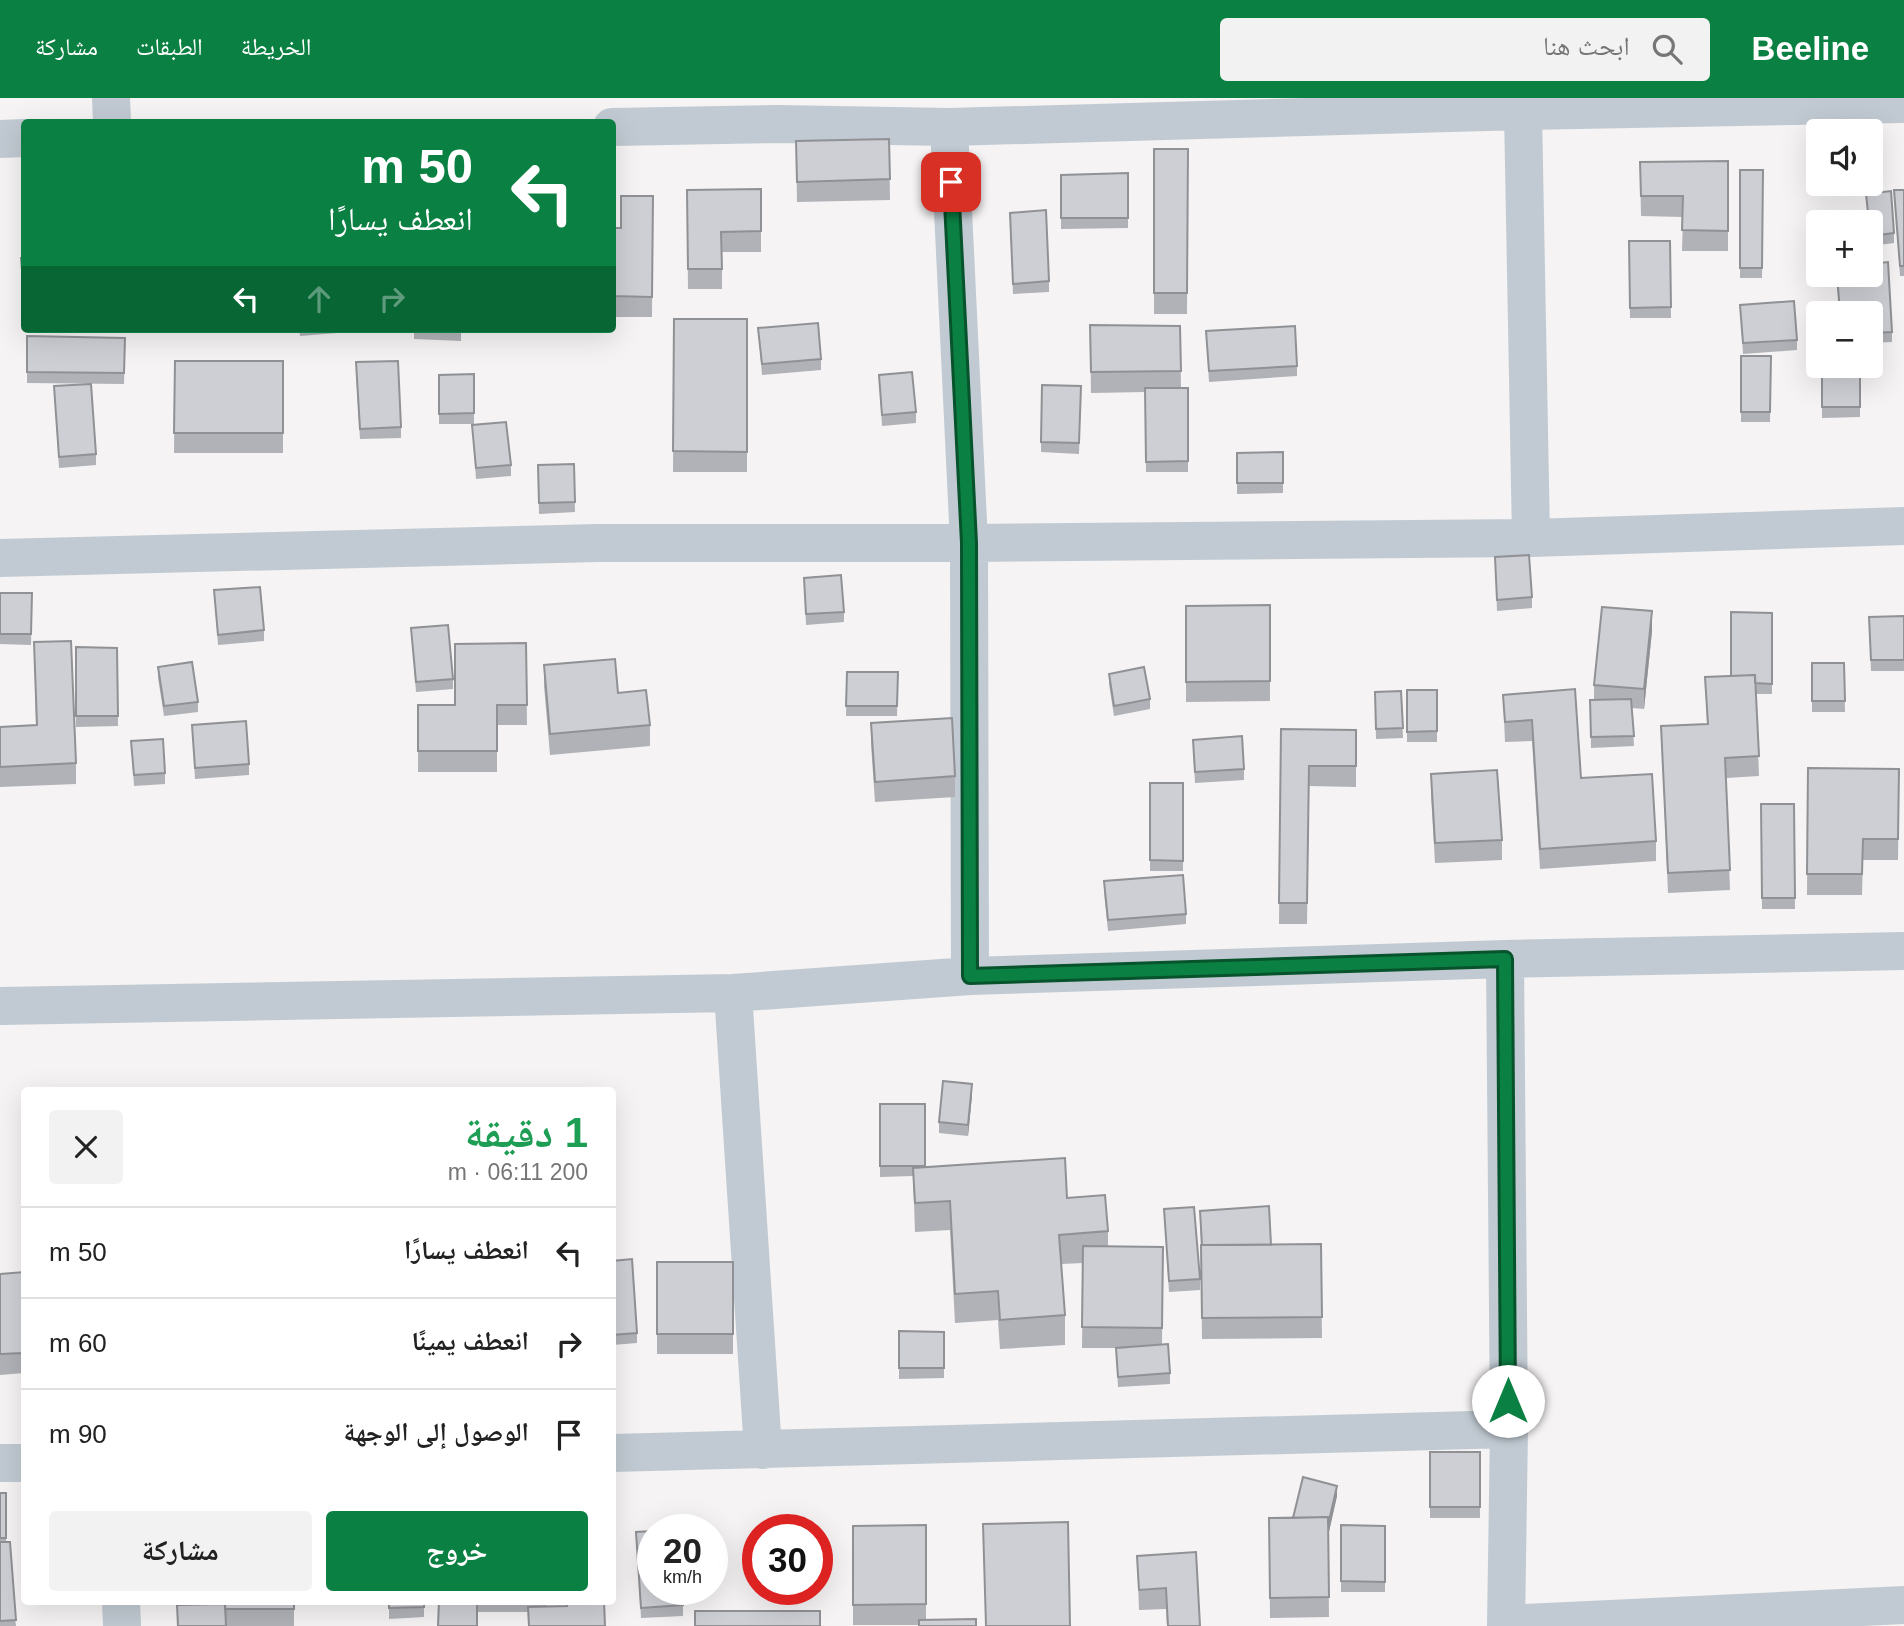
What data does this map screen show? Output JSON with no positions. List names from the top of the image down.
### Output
{
  "page": {
    "header": "Beeline",
    "search": "ابحث هنا",
    "nav": ["الخريطة", "الطبقات", "مشاركة"],
    "map_buttons": ["+", "−"],
    "turn": ["50 m", "انعطف يسارًا"],
    "heading": ["1 دقيقة", "200 m · 06:11"],
    "list": [
      {
        "name": "انعطف يسارًا",
        "value": "50 m"
      },
      {
        "name": "انعطف يمينًا",
        "value": "60 m"
      },
      {
        "name": "الوصول إلى الوجهة",
        "value": "90 m"
      }
    ],
    "buttons": ["خروج", "مشاركة"],
    "speed": "20 km/h",
    "limit": "30"
  }
}
